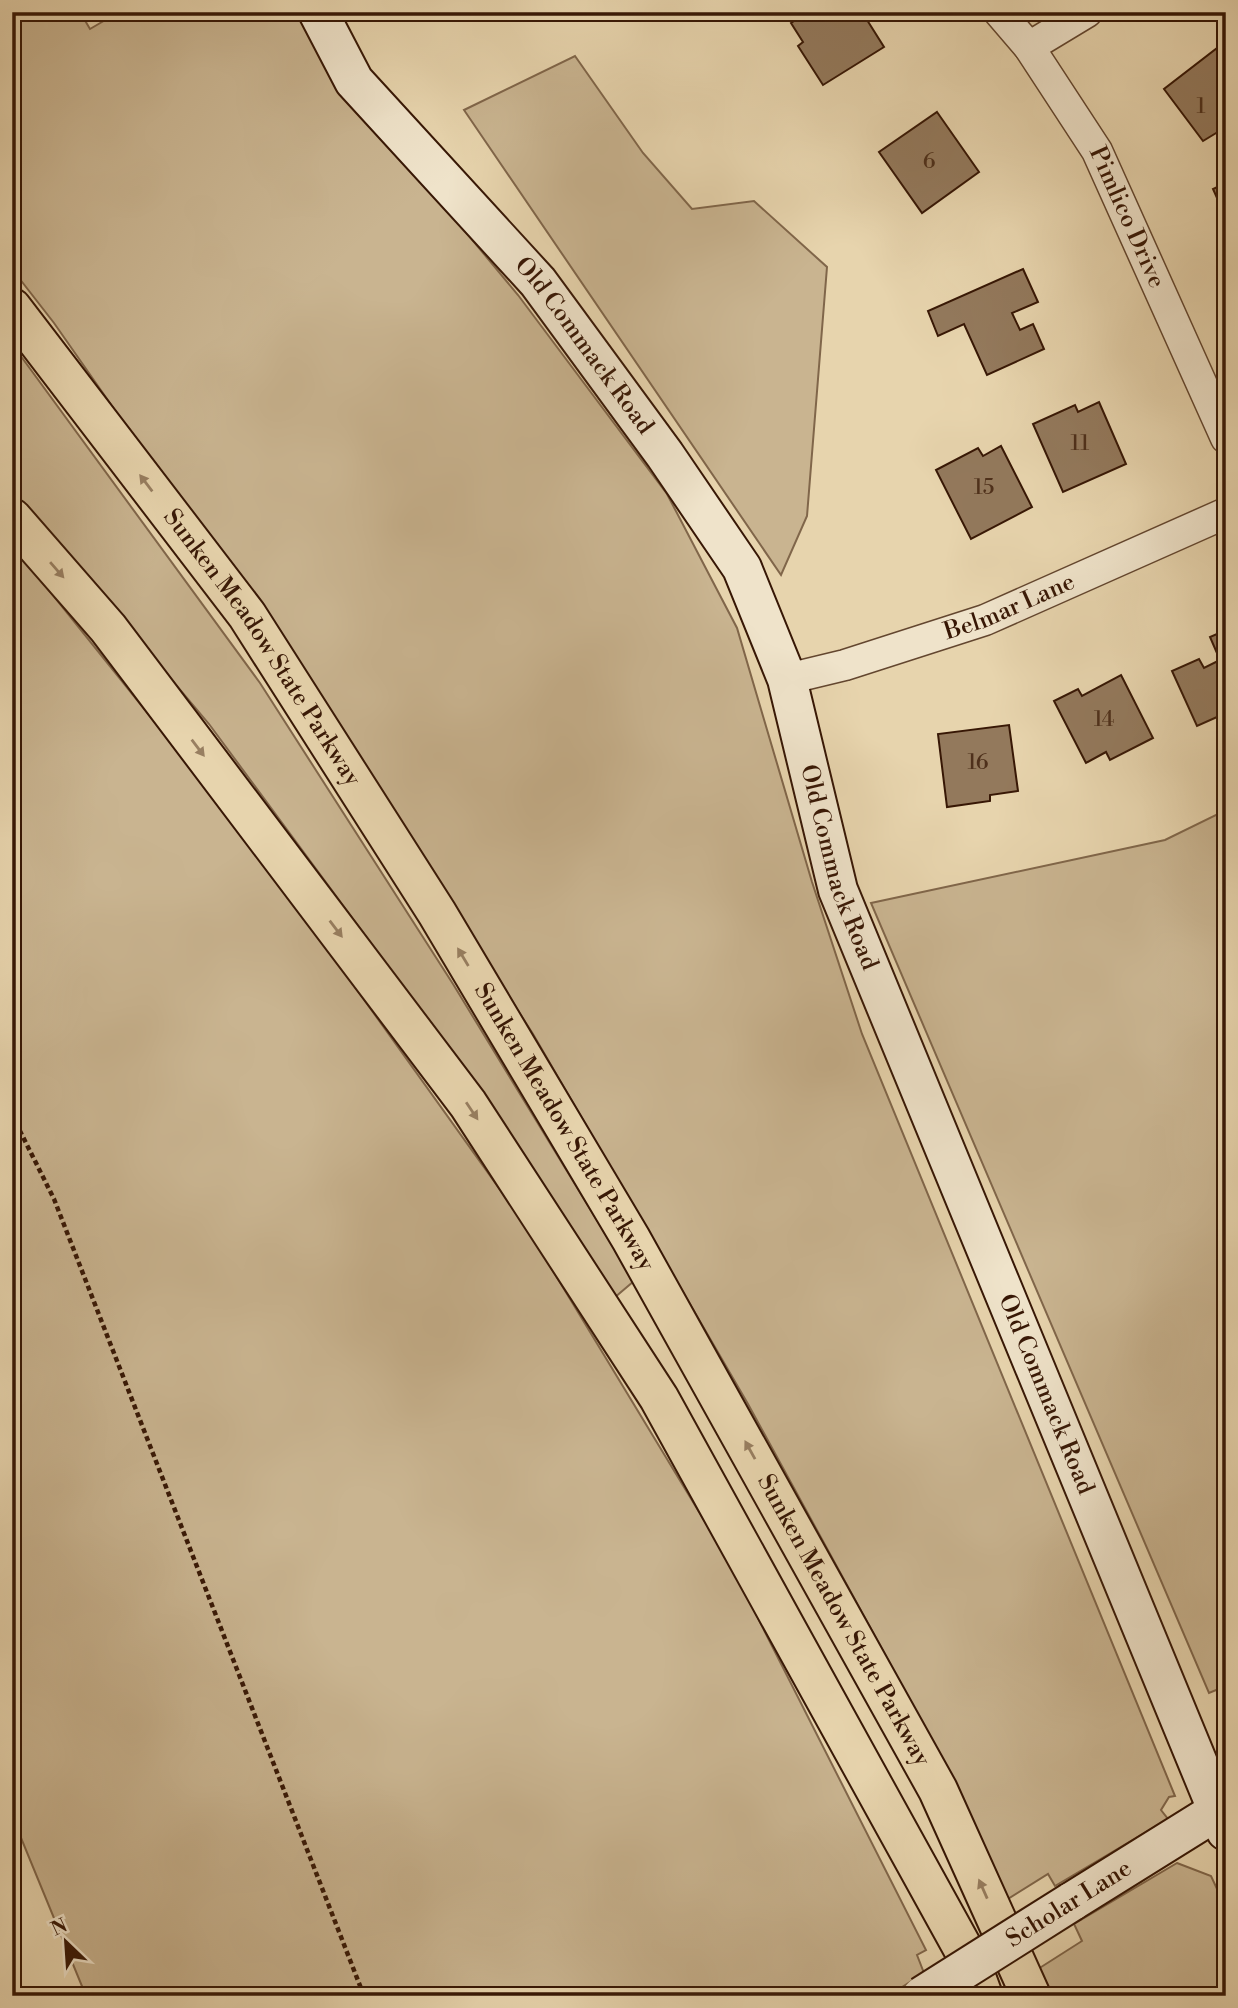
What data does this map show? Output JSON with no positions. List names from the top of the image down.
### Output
{
  "streets": {
    "highway": ["Sunken Meadow State Parkway"],
    "street": [
      "Pimlico Drive",
      "Old Commack Road",
      "Belmar Lane",
      "Scholar Lane"
    ]
  },
  "crossings": [
    ["Old Commack Road", "Belmar Lane"],
    ["Old Commack Road", "Scholar Lane"]
  ],
  "house_numbers": [
    "1",
    "6",
    "11",
    "15",
    "14",
    "16"
  ],
  "north": "top left"
}
